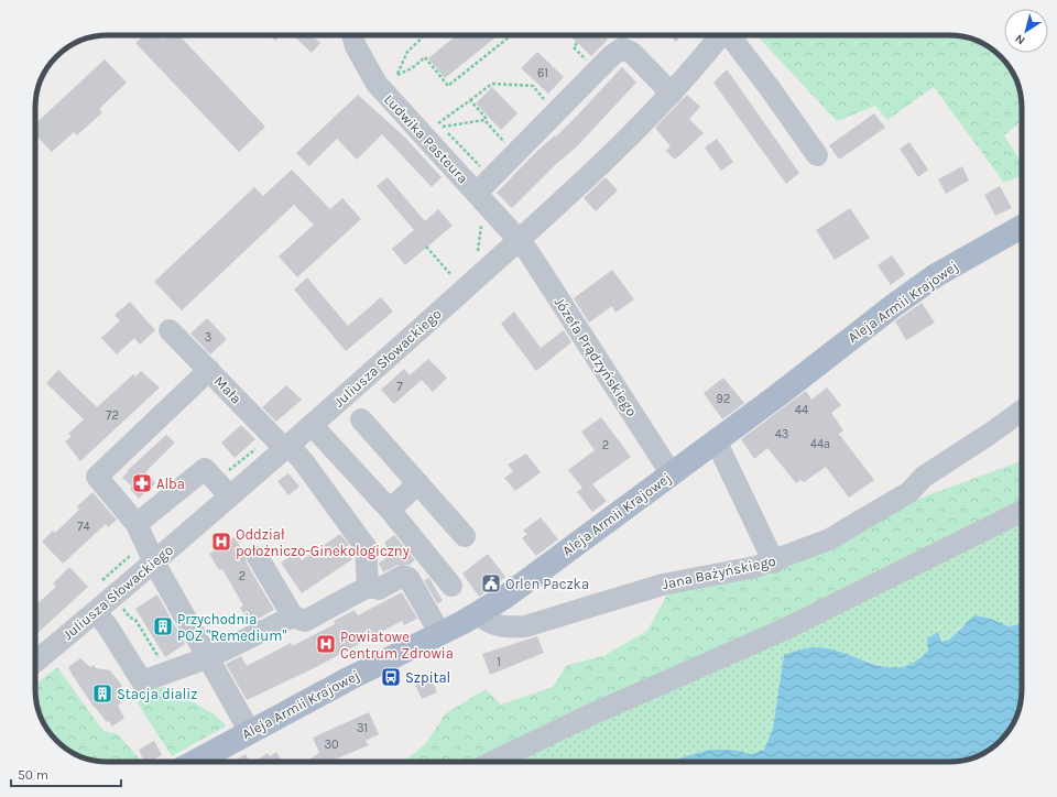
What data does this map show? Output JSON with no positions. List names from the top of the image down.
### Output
{
  "streets": {
    "main road": ["Aleja Armii Krajowej"],
    "street": [
      "Ludwika Pasteura",
      "Józefa Prądzyńskiego",
      "Juliusza Słowackiego",
      "Mała",
      "Jana Bażyńskiego"
    ]
  },
  "crossings": [
    ["Ludwika Pasteura", "Józefa Prądzyńskiego"],
    ["Ludwika Pasteura", "Juliusza Słowackiego"],
    ["Aleja Armii Krajowej", "Józefa Prądzyńskiego"],
    ["Aleja Armii Krajowej", "Jana Bażyńskiego"],
    ["Józefa Prądzyńskiego", "Juliusza Słowackiego"],
    ["Juliusza Słowackiego", "Mała"]
  ],
  "places": {
    "pharmacy": ["Alba"],
    "hospital": ["Oddział położniczo-Ginekologiczny", "Powiatowe Centrum Zdrowia"],
    "public building": ["Orlen Paczka"],
    "building": ["Przychodnia POZ \"Remedium\"", "Stacja dializ"],
    "bus stop": ["Szpital"]
  },
  "house_numbers": [
    "61",
    "3",
    "7",
    "92",
    "44",
    "72",
    "43",
    "44a",
    "2",
    "74",
    "2",
    "1",
    "31",
    "30"
  ],
  "scale_bar": "50 m",
  "north": "bottom left"
}
